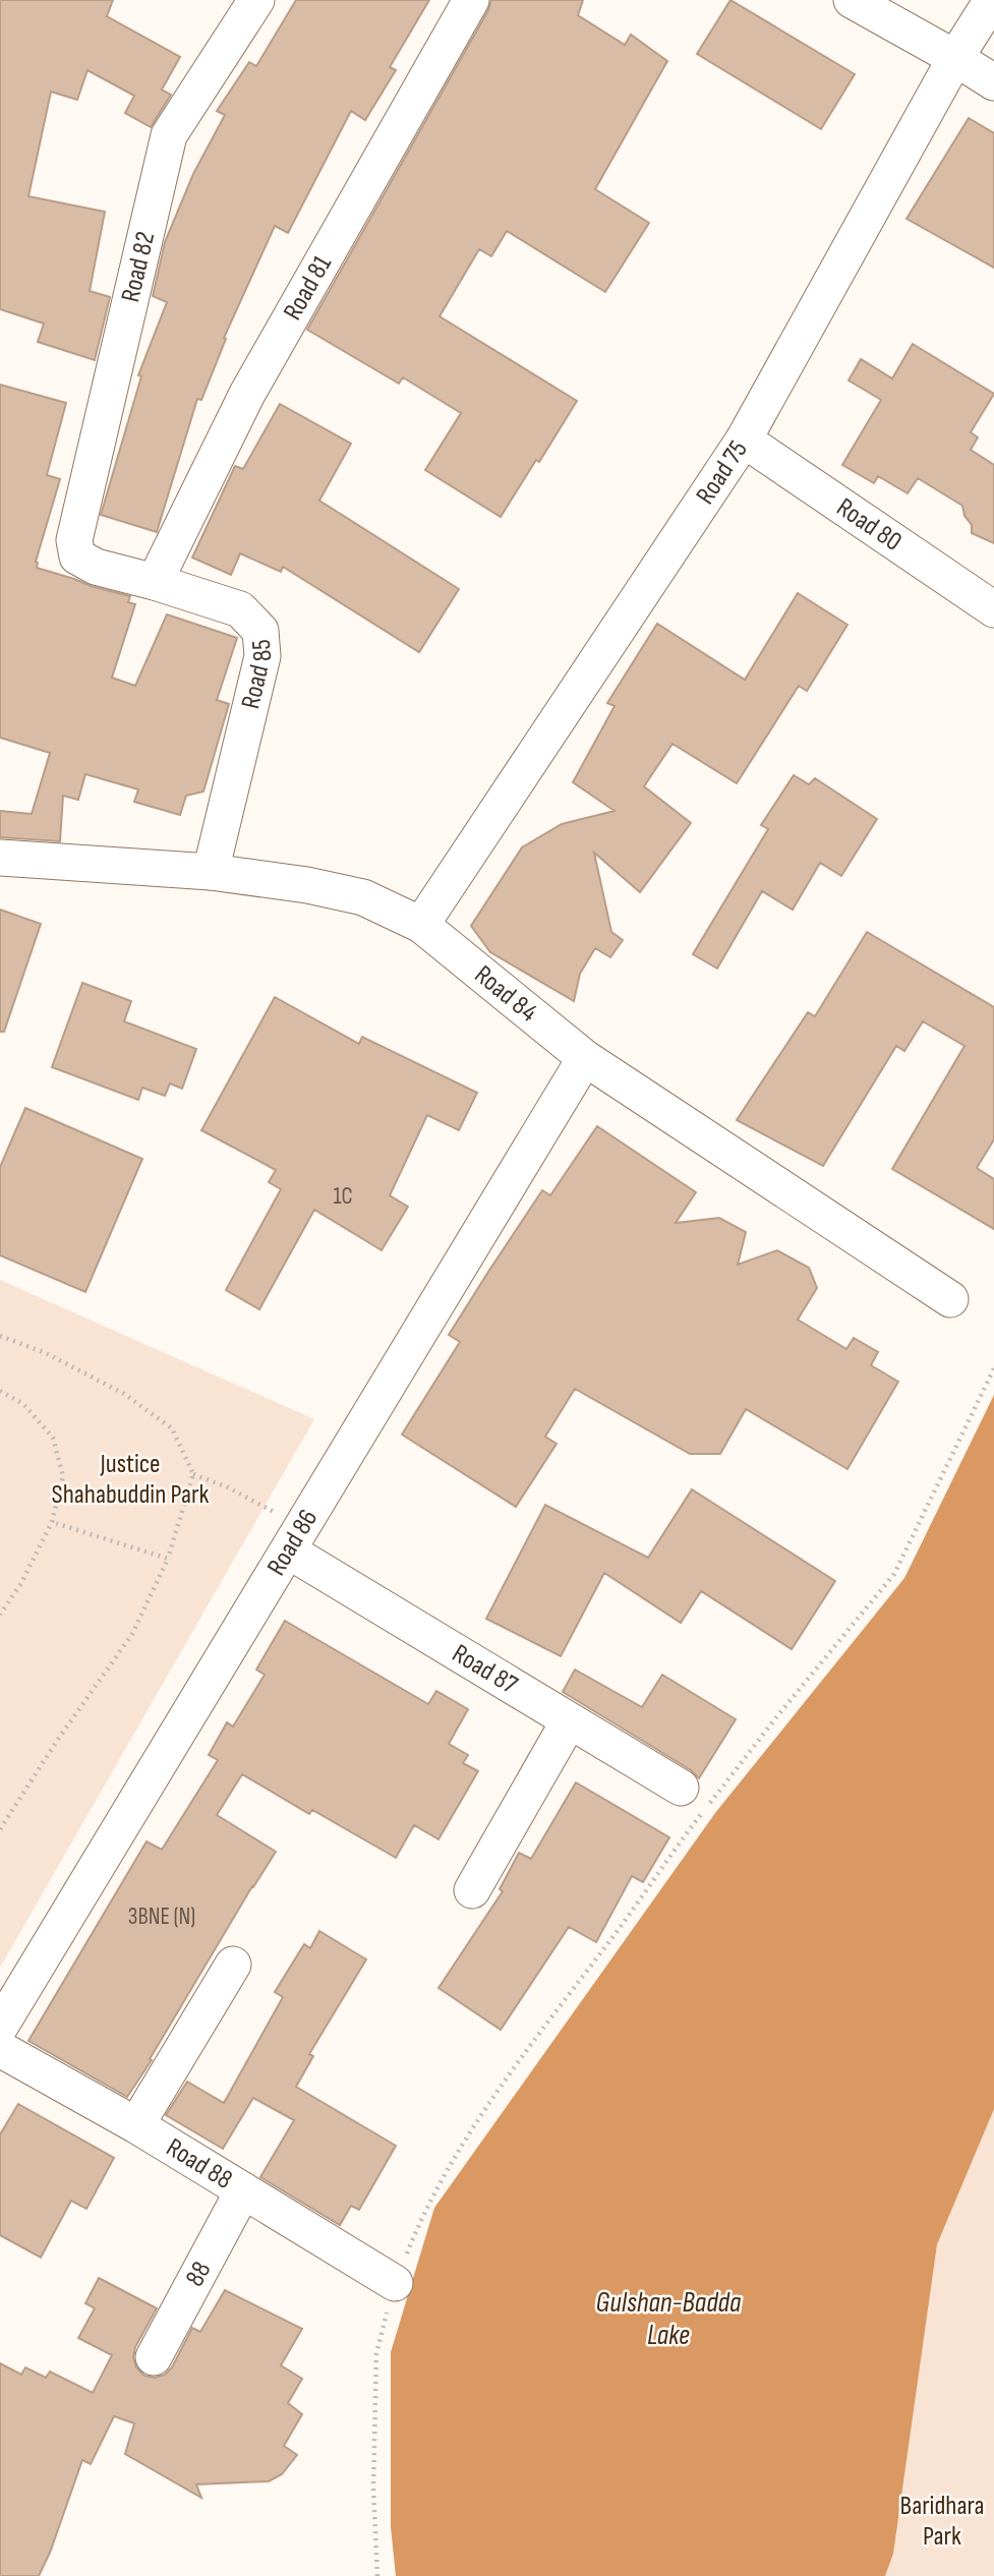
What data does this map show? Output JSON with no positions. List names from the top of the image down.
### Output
{
  "streets": {
    "street": [
      "Road 82",
      "Road 81",
      "Road 75",
      "Road 80",
      "Road 85",
      "Road 84",
      "Road 86",
      "Road 87",
      "Road 88",
      "88"
    ]
  },
  "crossings": [
    ["Road 82", "Road 85"],
    ["Road 81", "Road 85"],
    ["Road 75", "Road 80"],
    ["Road 75", "Road 84"],
    ["Road 85", "Road 84"],
    ["Road 84", "Road 86"],
    ["Road 86", "Road 87"],
    ["Road 88", "88"]
  ],
  "water": ["Gulshan-Badda Lake"],
  "parks": ["Justice Shahabuddin Park", "Baridhara Park"],
  "house_numbers": ["1C", "3BNE (N)"]
}
